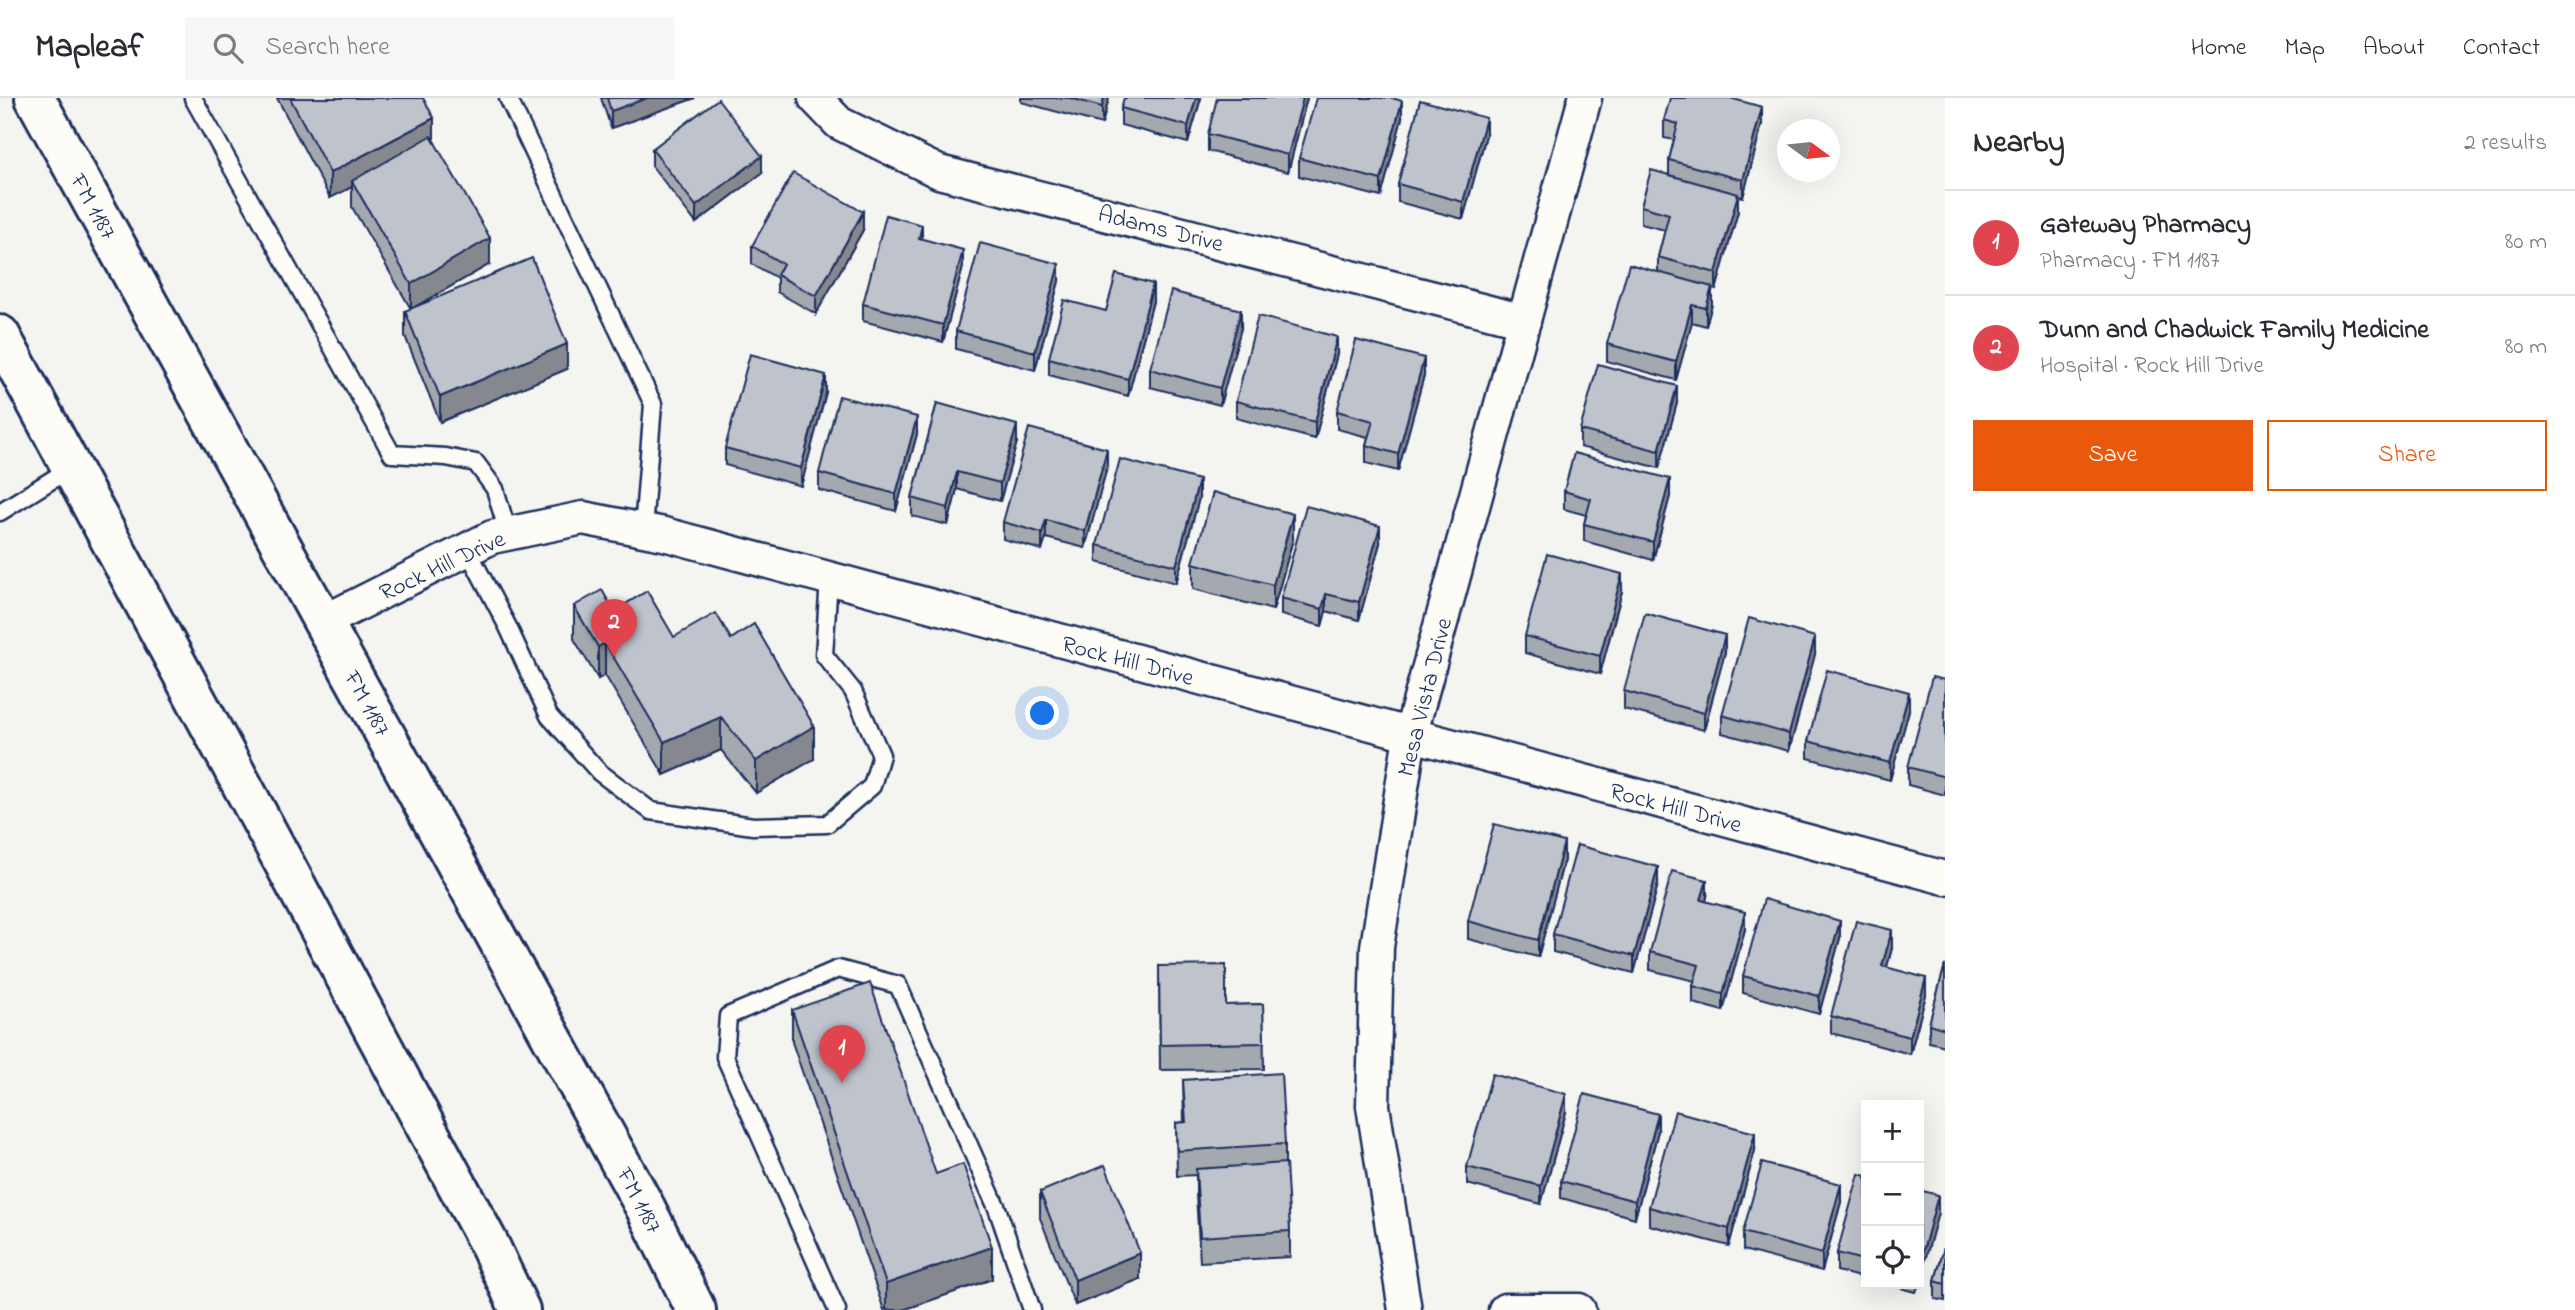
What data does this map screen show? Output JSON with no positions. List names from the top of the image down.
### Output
{
  "streets": {
    "main road": ["FM 1187"],
    "street": ["Adams Drive", "Rock Hill Drive", "Mesa Vista Drive"]
  },
  "crossings": [
    ["FM 1187", "Rock Hill Drive"],
    ["Adams Drive", "Mesa Vista Drive"],
    ["Rock Hill Drive", "Mesa Vista Drive"]
  ],
  "north": "right",
  "page": {
    "header": "Mapleaf",
    "search": "Search here",
    "nav": [
      "Home",
      "Map",
      "About",
      "Contact"
    ],
    "heading": ["Nearby", "2 results"],
    "list": [
      {
        "mark": "1",
        "name": "Gateway Pharmacy",
        "note": "Pharmacy · FM 1187",
        "value": "80 m"
      },
      {
        "mark": "2",
        "name": "Dunn and Chadwick Family Medicine",
        "note": "Hospital · Rock Hill Drive",
        "value": "80 m"
      }
    ],
    "buttons": ["Save", "Share"],
    "pins": ["2", "1"],
    "map_buttons": ["+", "−"]
  }
}
